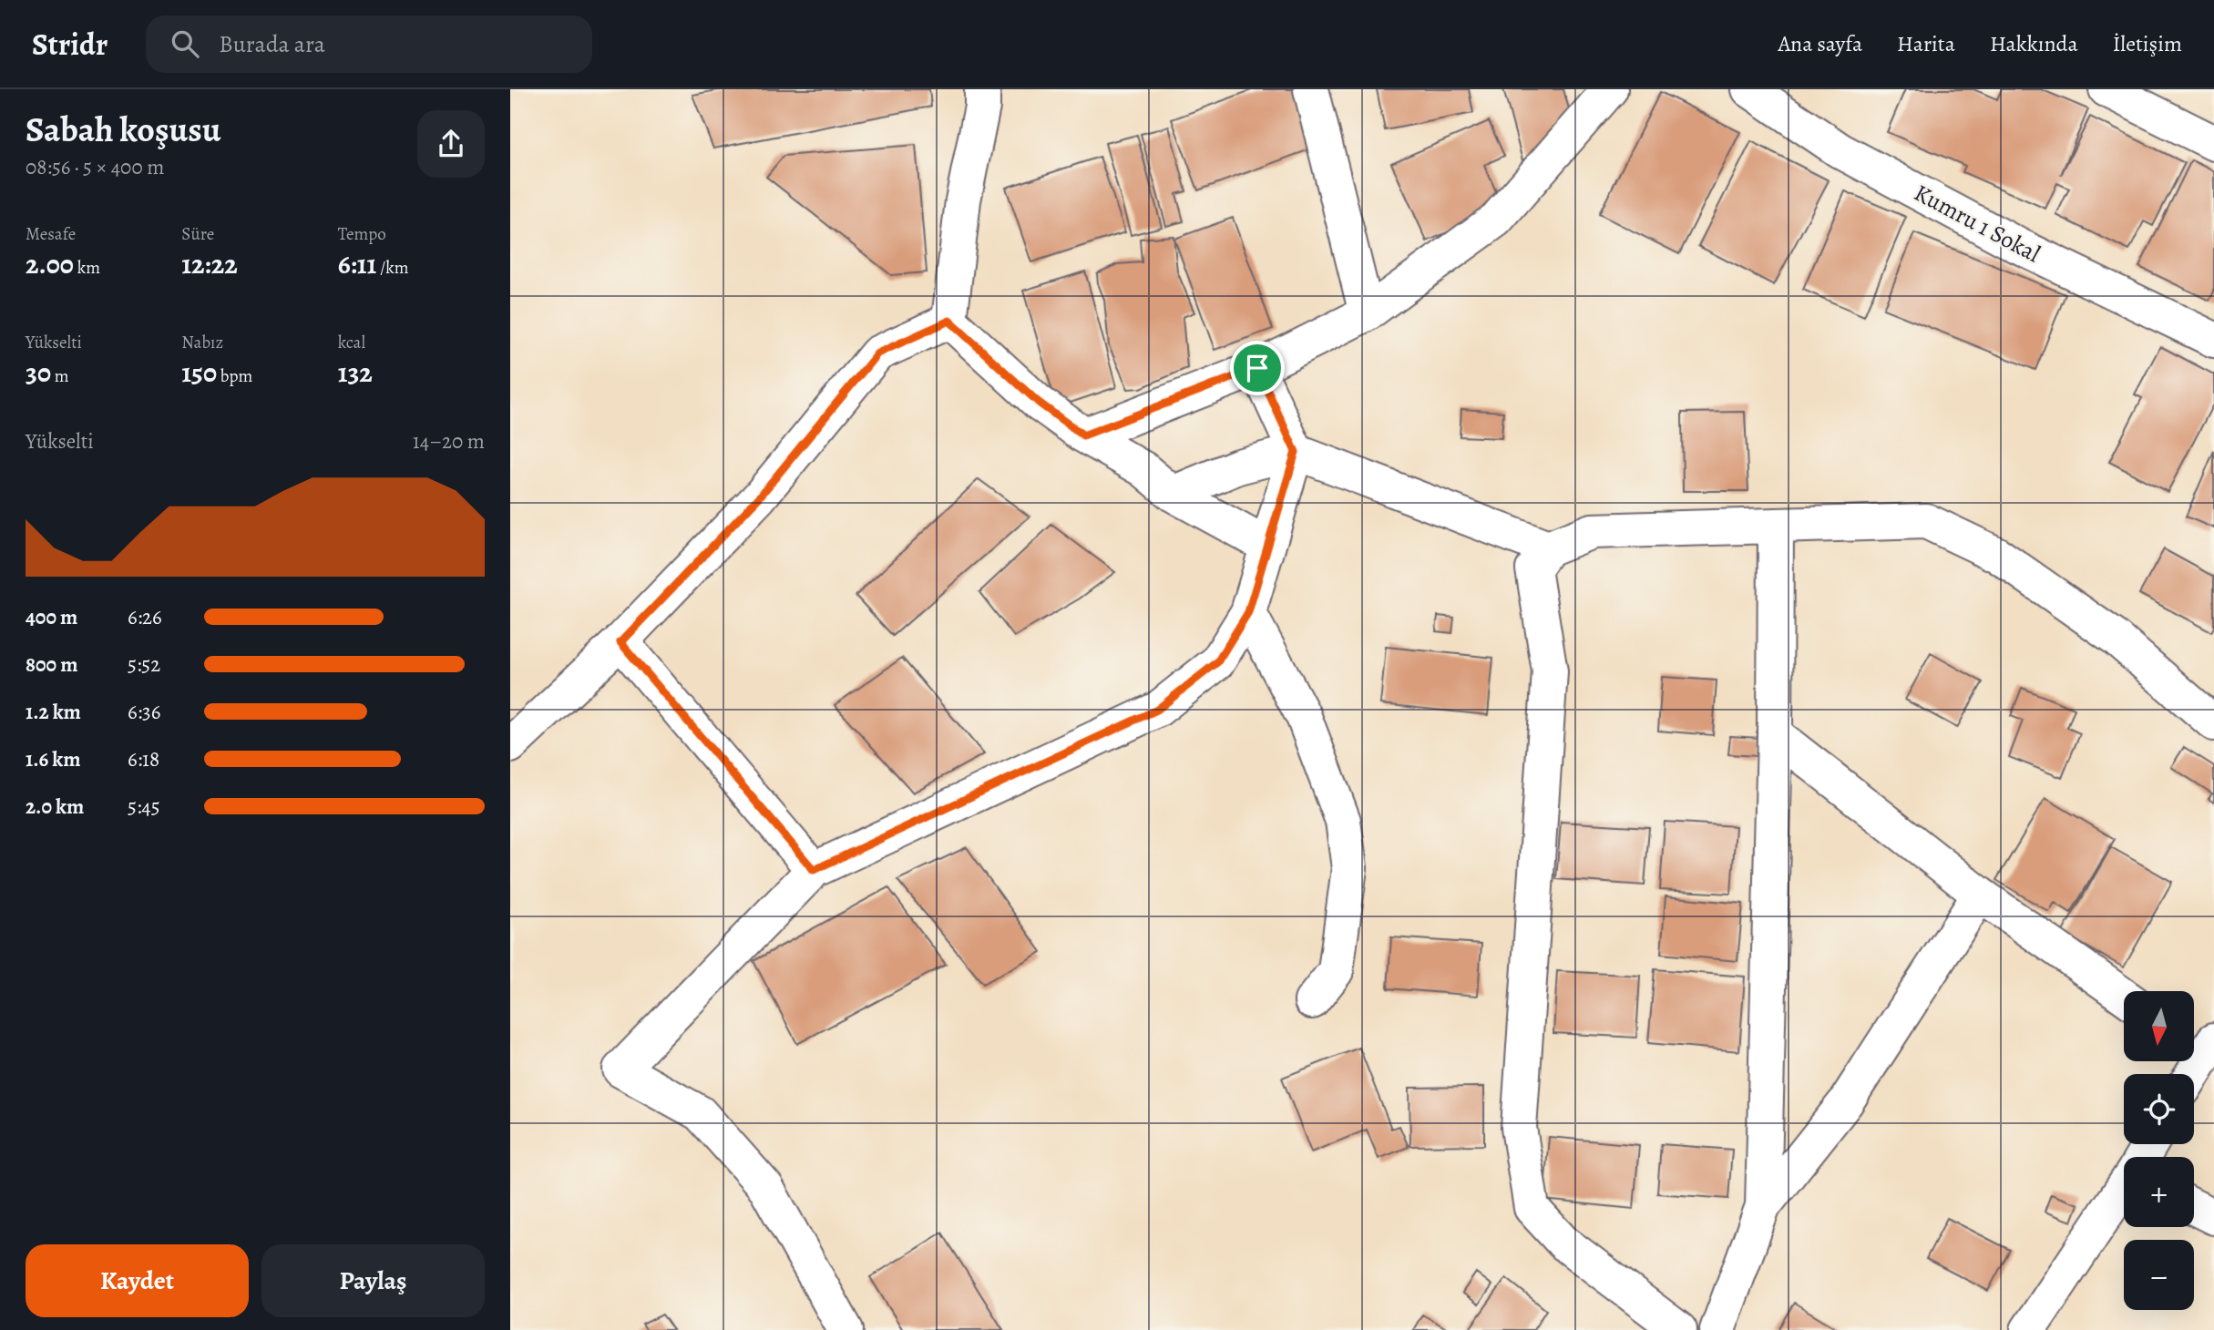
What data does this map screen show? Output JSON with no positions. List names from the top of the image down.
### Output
{
  "streets": {
    "street": ["Kumru 1 Sokal"]
  },
  "north": "bottom",
  "page": {
    "header": "Stridr",
    "search": "Burada ara",
    "nav": [
      "Ana sayfa",
      "Harita",
      "Hakkında",
      "İletişim"
    ],
    "heading": ["Sabah koşusu", "08:56 · 5 × 400 m"],
    "stats": [
      ["Mesafe", "2.00 km"],
      ["Süre", "12:22"],
      ["Tempo", "6:11 /km"],
      ["Yükselti", "30 m"],
      ["Nabız", "150 bpm"],
      ["kcal", "132"]
    ],
    "chart": ["Yükselti", "14–20 m"],
    "list": [
      {
        "name": "400 m",
        "note": "6:26"
      },
      {
        "name": "800 m",
        "note": "5:52"
      },
      {
        "name": "1.2 km",
        "note": "6:36"
      },
      {
        "name": "1.6 km",
        "note": "6:18"
      },
      {
        "name": "2.0 km",
        "note": "5:45"
      }
    ],
    "map_buttons": ["+", "−"],
    "buttons": ["Kaydet", "Paylaş"]
  }
}
